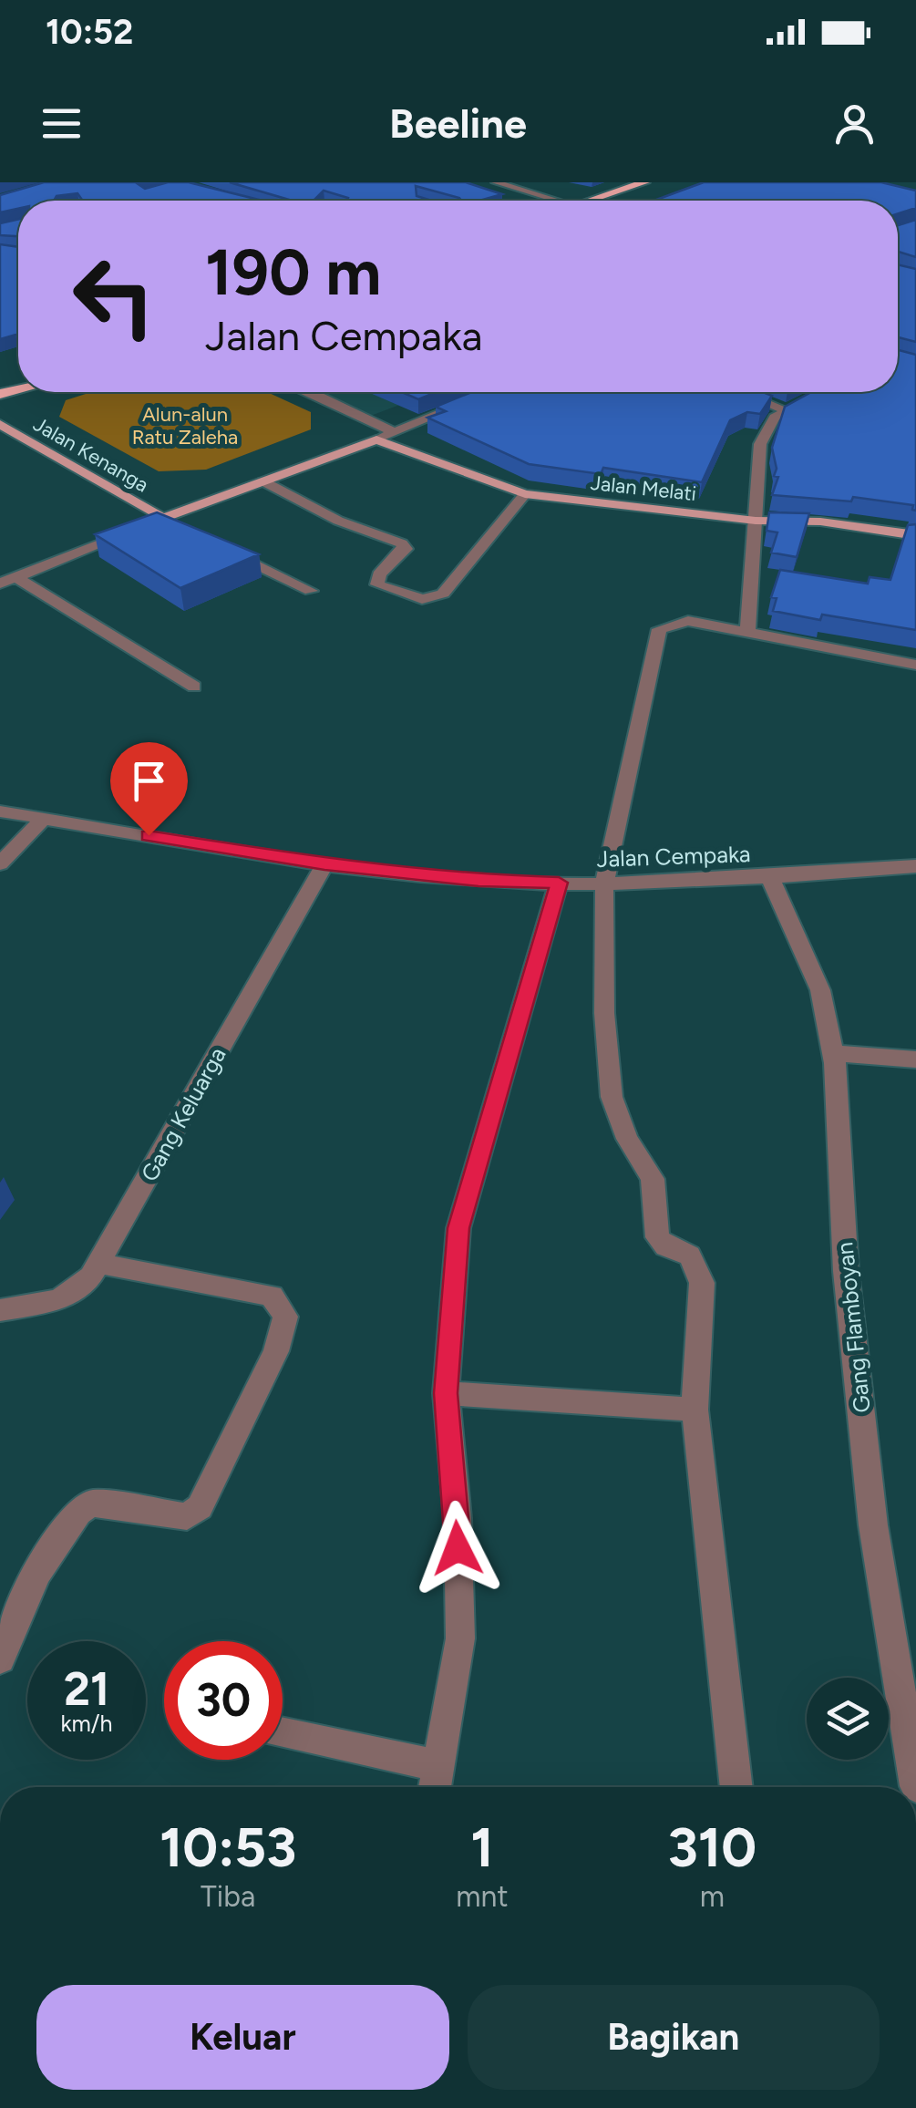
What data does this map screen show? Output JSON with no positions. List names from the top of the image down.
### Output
{
  "streets": {
    "main road": ["Jalan Kenanga", "Jalan Melati"],
    "street": ["Jalan Cempaka", "Gang Keluarga", "Gang Flamboyan"]
  },
  "crossings": [
    ["Jalan Cempaka", "Gang Keluarga"],
    ["Jalan Cempaka", "Gang Flamboyan"]
  ],
  "parks": ["Alun-alun Ratu Zaleha"],
  "page": {
    "status": "10:52",
    "header": "Beeline",
    "turn": ["190 m", "Jalan Cempaka"],
    "speed": "21 km/h",
    "limit": "30",
    "eta": [
      "10:53",
      "Tiba",
      "1",
      "mnt",
      "310",
      "m"
    ],
    "buttons": ["Keluar", "Bagikan"]
  }
}
